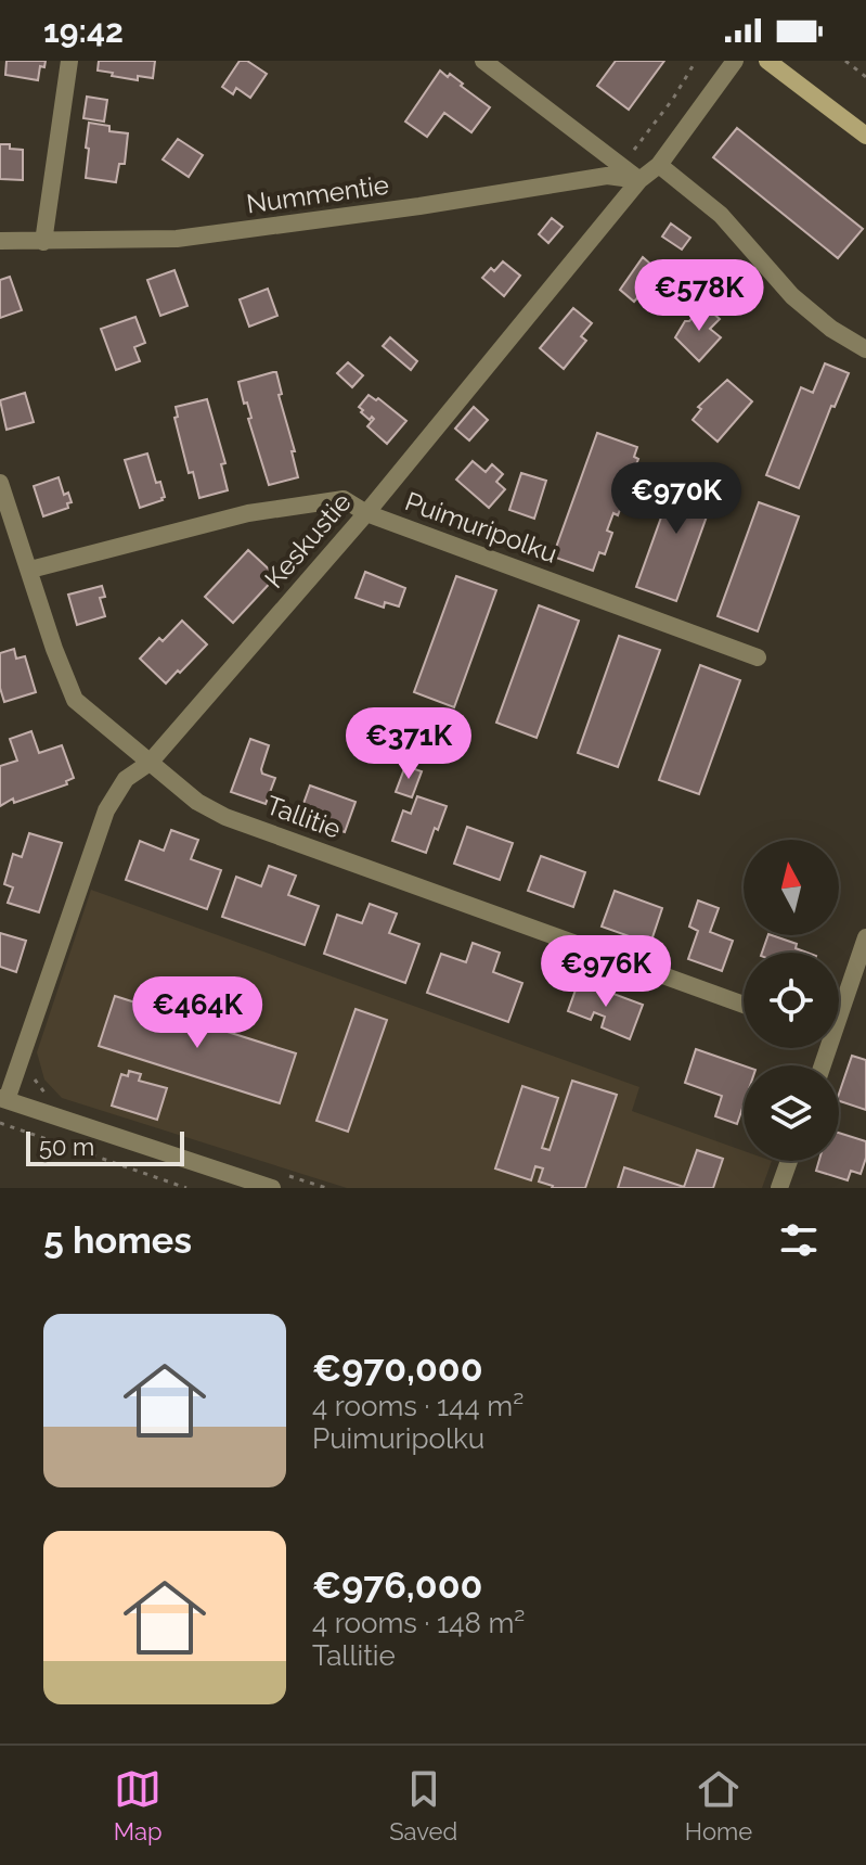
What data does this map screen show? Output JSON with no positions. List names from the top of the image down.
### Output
{
  "streets": {
    "street": [
      "Nummentie",
      "Puimuripolku",
      "Keskustie",
      "Tallitie"
    ]
  },
  "crossings": [
    ["Nummentie", "Keskustie"],
    ["Puimuripolku", "Keskustie"],
    ["Puimuripolku", "Tallitie"],
    ["Keskustie", "Tallitie"]
  ],
  "scale_bar": "50 m",
  "north": "top",
  "page": {
    "status": "19:42",
    "price": [
      "€578K",
      "€970K",
      "€371K",
      "€976K",
      "€464K"
    ],
    "scale": "50 m",
    "heading": "5 homes",
    "list": [
      {
        "name": "€970,000",
        "note": "4 rooms · 144 m² · Puimuripolku"
      },
      {
        "name": "€976,000",
        "note": "4 rooms · 148 m² · Tallitie"
      }
    ],
    "tabs": ["Map", "Saved", "Home"]
  }
}
